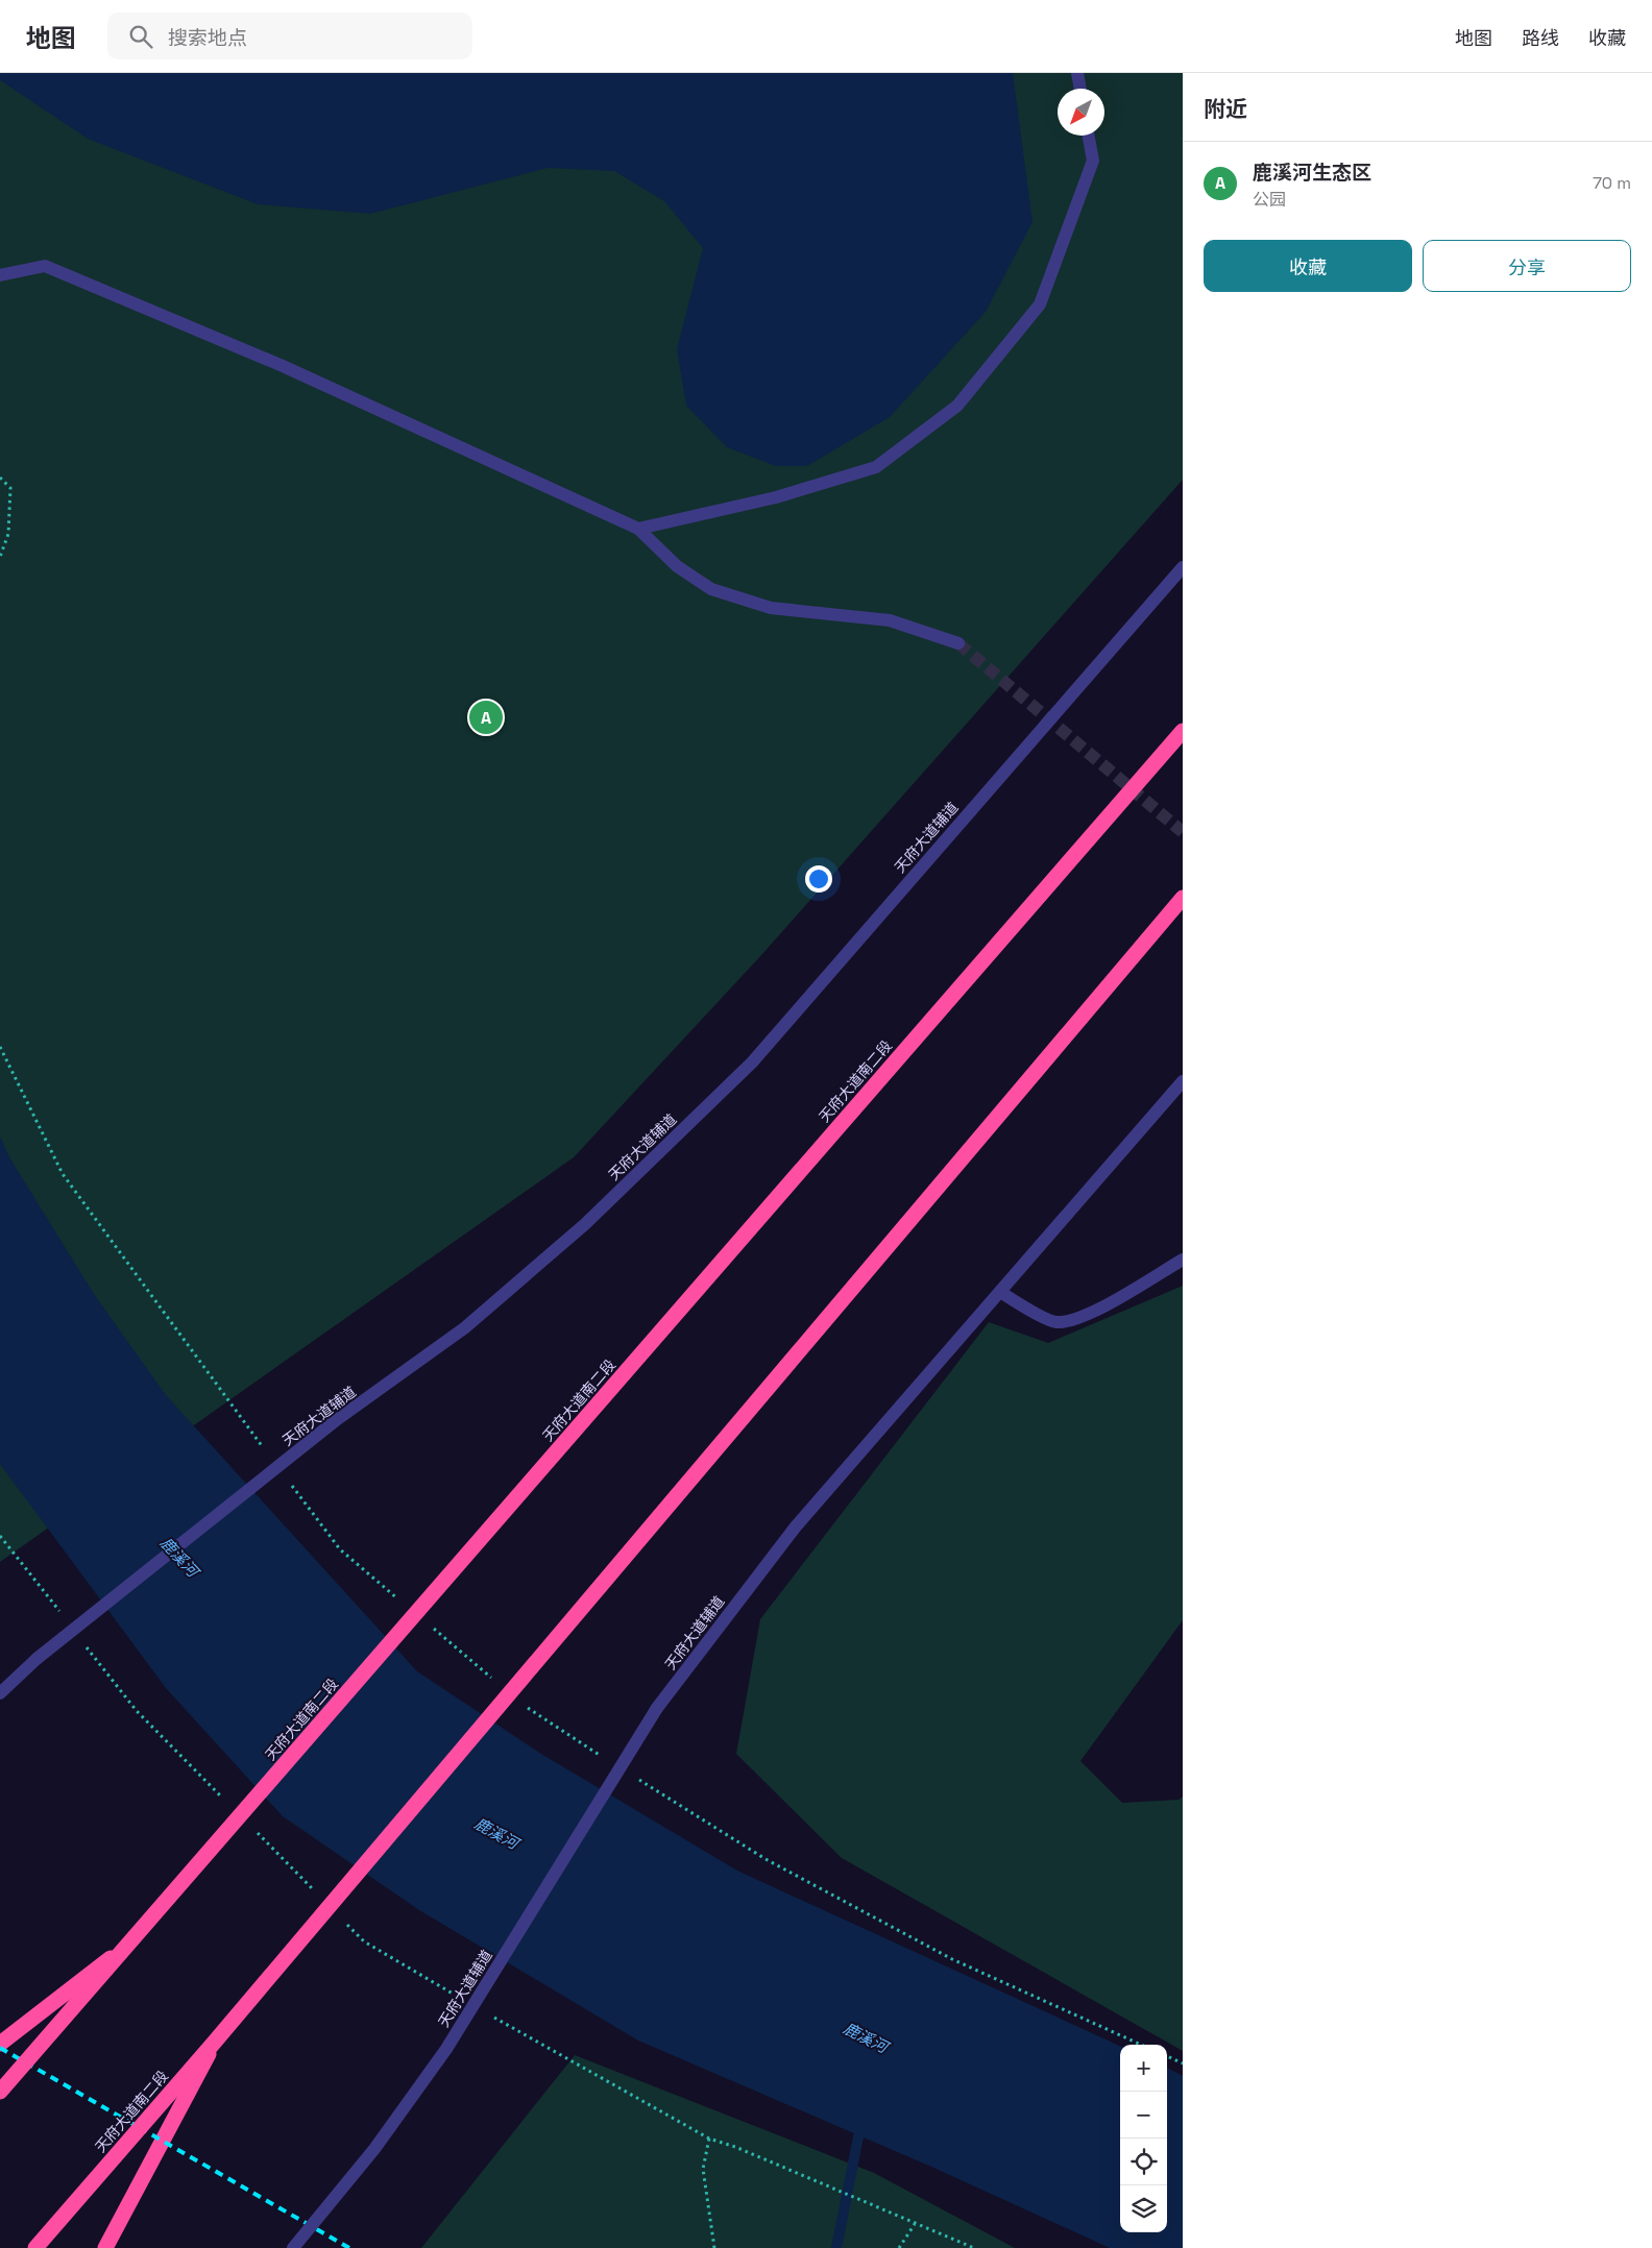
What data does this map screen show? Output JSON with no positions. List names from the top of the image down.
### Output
{
  "streets": {
    "highway": ["天府大道南二段"],
    "street": ["天府大道辅道"]
  },
  "water": ["鹿溪河"],
  "north": "bottom left",
  "page": {
    "header": "地图",
    "search": "搜索地点",
    "nav": ["地图", "路线", "收藏"],
    "heading": "附近",
    "list": [
      {
        "mark": "A",
        "name": "鹿溪河生态区",
        "note": "公园",
        "value": "70 m"
      }
    ],
    "buttons": ["收藏", "分享"],
    "pins": "A",
    "map_buttons": ["+", "−"]
  }
}
